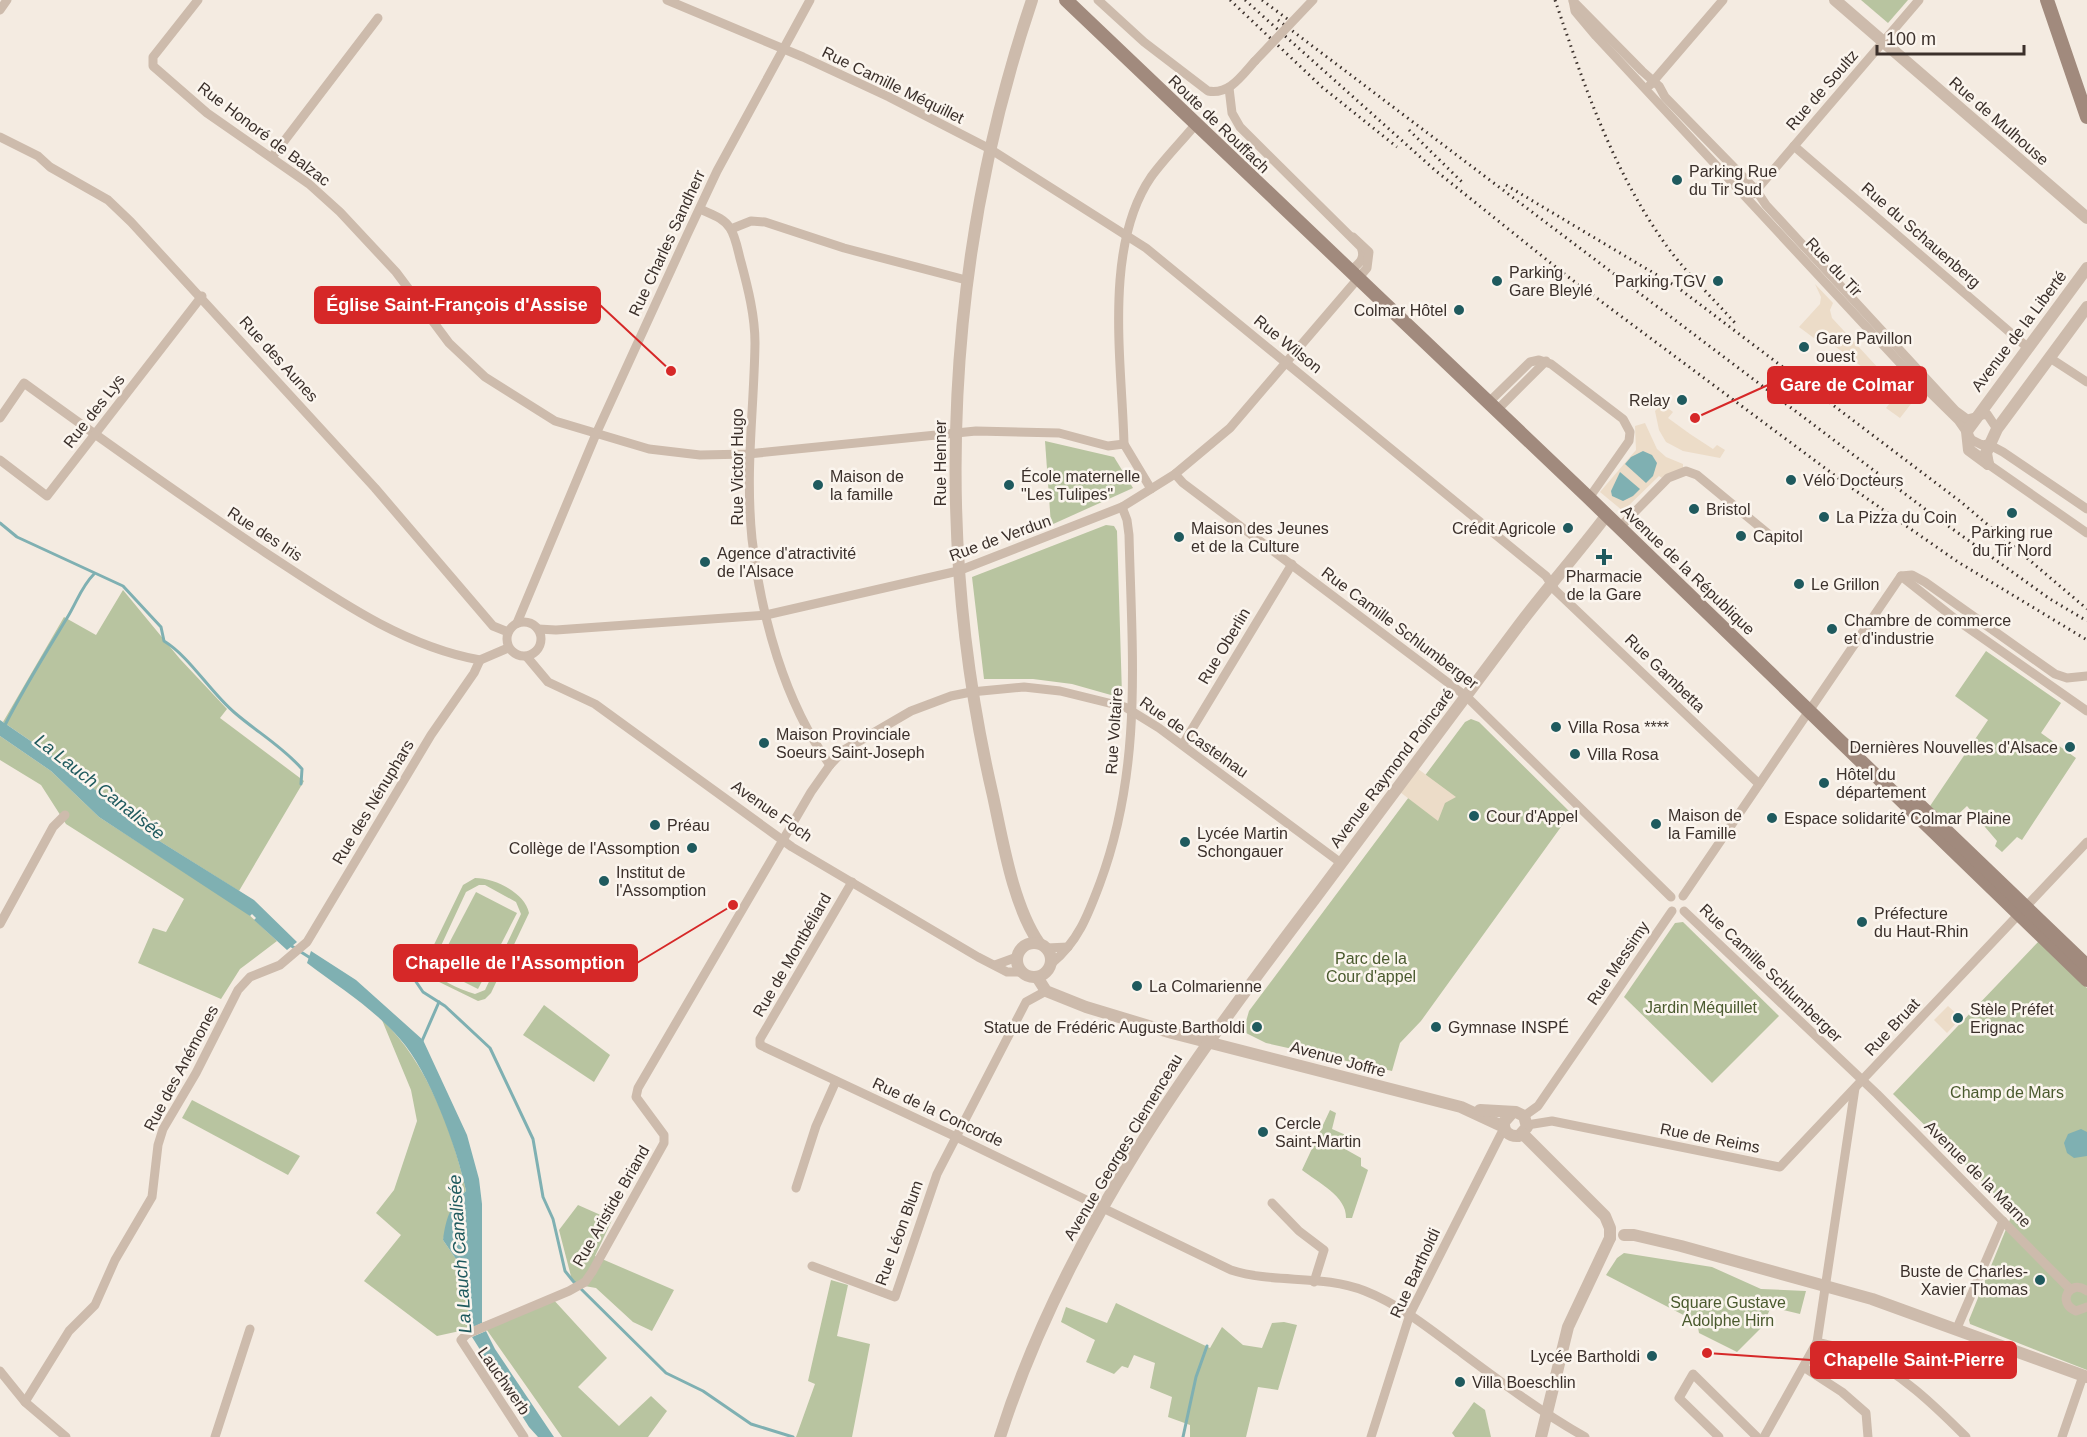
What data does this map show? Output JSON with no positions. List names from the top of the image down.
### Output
{
  "streets": {
    "main road": ["Route de Rouffach", "Avenue de la République"],
    "street": [
      "Rue Camille Méquillet",
      "Rue de Soultz",
      "Rue de Mulhouse",
      "Rue Honoré de Balzac",
      "Rue du Schauenberg",
      "Rue Charles Sandherr",
      "Rue du Tir",
      "Avenue de la Liberté",
      "Rue Wilson",
      "Rue des Aunes",
      "Rue des Lys",
      "Rue Henner",
      "Rue Victor Hugo",
      "Rue des Iris",
      "Rue de Verdun",
      "Rue Camille Schlumberger",
      "Rue Oberlin",
      "Rue Gambetta",
      "Rue Voltaire",
      "Rue de Castelnau",
      "Avenue Raymond Poincaré",
      "Rue des Nénuphars",
      "Avenue Foch",
      "Rue de Montbéliard",
      "Rue Messimy",
      "Rue Bruat",
      "Avenue Joffre",
      "Rue des Anémones",
      "Rue de la Concorde",
      "Rue de Reims",
      "Avenue Georges Clemenceau",
      "Avenue de la Marne",
      "Rue Aristide Briand",
      "Rue Léon Blum",
      "Rue Bartholdi",
      "Lauchwerb"
    ]
  },
  "crossings": [
    ["Rue Camille Méquillet", "Rue Charles Sandherr"],
    ["Rue Camille Méquillet", "Rue Wilson"],
    ["Rue Camille Méquillet", "Rue Henner"],
    ["Rue de Soultz", "Rue de Mulhouse"],
    ["Rue de Soultz", "Rue du Schauenberg"],
    ["Rue de Soultz", "Rue du Tir"],
    ["Route de Rouffach", "Rue de Verdun"],
    ["Route de Rouffach", "Avenue de la République"],
    ["Route de Rouffach", "Avenue Raymond Poincaré"],
    ["Rue Honoré de Balzac", "Rue Charles Sandherr"],
    ["Rue Honoré de Balzac", "Rue Henner"],
    ["Rue Honoré de Balzac", "Rue Victor Hugo"],
    ["Rue du Schauenberg", "Avenue de la Liberté"],
    ["Rue Charles Sandherr", "Rue des Aunes"],
    ["Rue Charles Sandherr", "Rue de Verdun"],
    ["Rue Charles Sandherr", "Avenue Foch"],
    ["Rue du Tir", "Avenue de la Liberté"],
    ["Rue Wilson", "Rue Henner"],
    ["Rue Wilson", "Rue de Verdun"],
    ["Rue Wilson", "Rue Gambetta"],
    ["Rue Wilson", "Avenue Raymond Poincaré"],
    ["Rue des Aunes", "Rue des Lys"],
    ["Rue des Aunes", "Rue de Verdun"],
    ["Rue des Aunes", "Avenue Foch"],
    ["Rue des Lys", "Rue des Iris"],
    ["Rue Henner", "Rue de Verdun"],
    ["Rue Henner", "Rue Voltaire"],
    ["Rue Henner", "Rue de Castelnau"],
    ["Rue Henner", "Avenue Foch"],
    ["Rue Victor Hugo", "Rue de Verdun"],
    ["Rue Victor Hugo", "Rue de Castelnau"],
    ["Rue des Iris", "Rue des Nénuphars"],
    ["Rue de Verdun", "Rue Camille Schlumberger"],
    ["Rue de Verdun", "Rue Voltaire"],
    ["Rue de Verdun", "Avenue Foch"],
    ["Avenue de la République", "Avenue Raymond Poincaré"],
    ["Avenue de la République", "Rue Bruat"],
    ["Rue Camille Schlumberger", "Rue Oberlin"],
    ["Rue Camille Schlumberger", "Avenue Raymond Poincaré"],
    ["Rue Camille Schlumberger", "Rue Messimy"],
    ["Rue Camille Schlumberger", "Rue Bruat"],
    ["Rue Camille Schlumberger", "Rue de Reims"],
    ["Rue Camille Schlumberger", "Avenue de la Marne"],
    ["Rue Oberlin", "Rue de Castelnau"],
    ["Rue Gambetta", "Avenue Raymond Poincaré"],
    ["Rue Voltaire", "Rue de Castelnau"],
    ["Rue Voltaire", "Avenue Foch"],
    ["Rue de Castelnau", "Avenue Raymond Poincaré"],
    ["Rue de Castelnau", "Avenue Foch"],
    ["Rue de Castelnau", "Rue Aristide Briand"],
    ["Avenue Raymond Poincaré", "Avenue Joffre"],
    ["Avenue Raymond Poincaré", "Avenue Georges Clemenceau"],
    ["Rue des Nénuphars", "Rue des Anémones"],
    ["Avenue Foch", "Rue de Montbéliard"],
    ["Avenue Foch", "Rue Aristide Briand"],
    ["Rue de Montbéliard", "Rue de la Concorde"],
    ["Rue Messimy", "Avenue Joffre"],
    ["Rue Messimy", "Rue de Reims"],
    ["Rue Bruat", "Rue de Reims"],
    ["Rue Bruat", "Avenue de la Marne"],
    ["Avenue Joffre", "Rue de Reims"],
    ["Avenue Joffre", "Avenue Georges Clemenceau"],
    ["Avenue Joffre", "Rue Bartholdi"],
    ["Rue de la Concorde", "Avenue Georges Clemenceau"],
    ["Rue de la Concorde", "Rue Léon Blum"],
    ["Rue de la Concorde", "Rue Bartholdi"],
    ["Rue de Reims", "Avenue de la Marne"],
    ["Rue Aristide Briand", "Lauchwerb"]
  ],
  "water": ["La Lauch Canalisée"],
  "parks": [
    "Parc de la Cour d'appel",
    "Jardin Méquillet",
    "Champ de Mars",
    "Square Gustave Adolphe Hirn"
  ],
  "places": {
    "other": [
      "Parking Rue du Tir Sud",
      "Parking Gare Bleylé",
      "Parking TGV",
      "Colmar Hôtel",
      "Gare Pavillon ouest",
      "Église Saint-François d'Assise",
      "Relay",
      "Gare de Colmar",
      "Vélo Docteurs",
      "Maison de la famille",
      "École maternelle \"Les Tulipes\"",
      "Bristol",
      "Parking rue du Tir Nord",
      "La Pizza du Coin",
      "Crédit Agricole",
      "Capitol",
      "Maison des Jeunes et de la Culture",
      "Agence d'atractivité de l'Alsace",
      "Le Grillon",
      "Chambre de commerce et d'industrie",
      "Villa Rosa ****",
      "Maison Provinciale Soeurs Saint-Joseph",
      "Dernières Nouvelles d'Alsace",
      "Villa Rosa",
      "Hôtel du département",
      "Cour d'Appel",
      "Espace solidarité Colmar Plaine",
      "Maison de la Famille",
      "Préau",
      "Lycée Martin Schongauer",
      "Collège de l'Assomption",
      "Institut de l'Assomption",
      "Chapelle de l'Assomption",
      "Préfecture du Haut-Rhin",
      "La Colmarienne",
      "Stèle Préfet Erignac",
      "Statue de Frédéric Auguste Bartholdi",
      "Gymnase INSPÉ",
      "Cercle Saint-Martin",
      "Buste de Charles- Xavier Thomas",
      "Chapelle Saint-Pierre",
      "Lycée Bartholdi",
      "Villa Boeschlin"
    ],
    "health": ["Pharmacie de la Gare"]
  },
  "scale_bar": "100 m"
}
